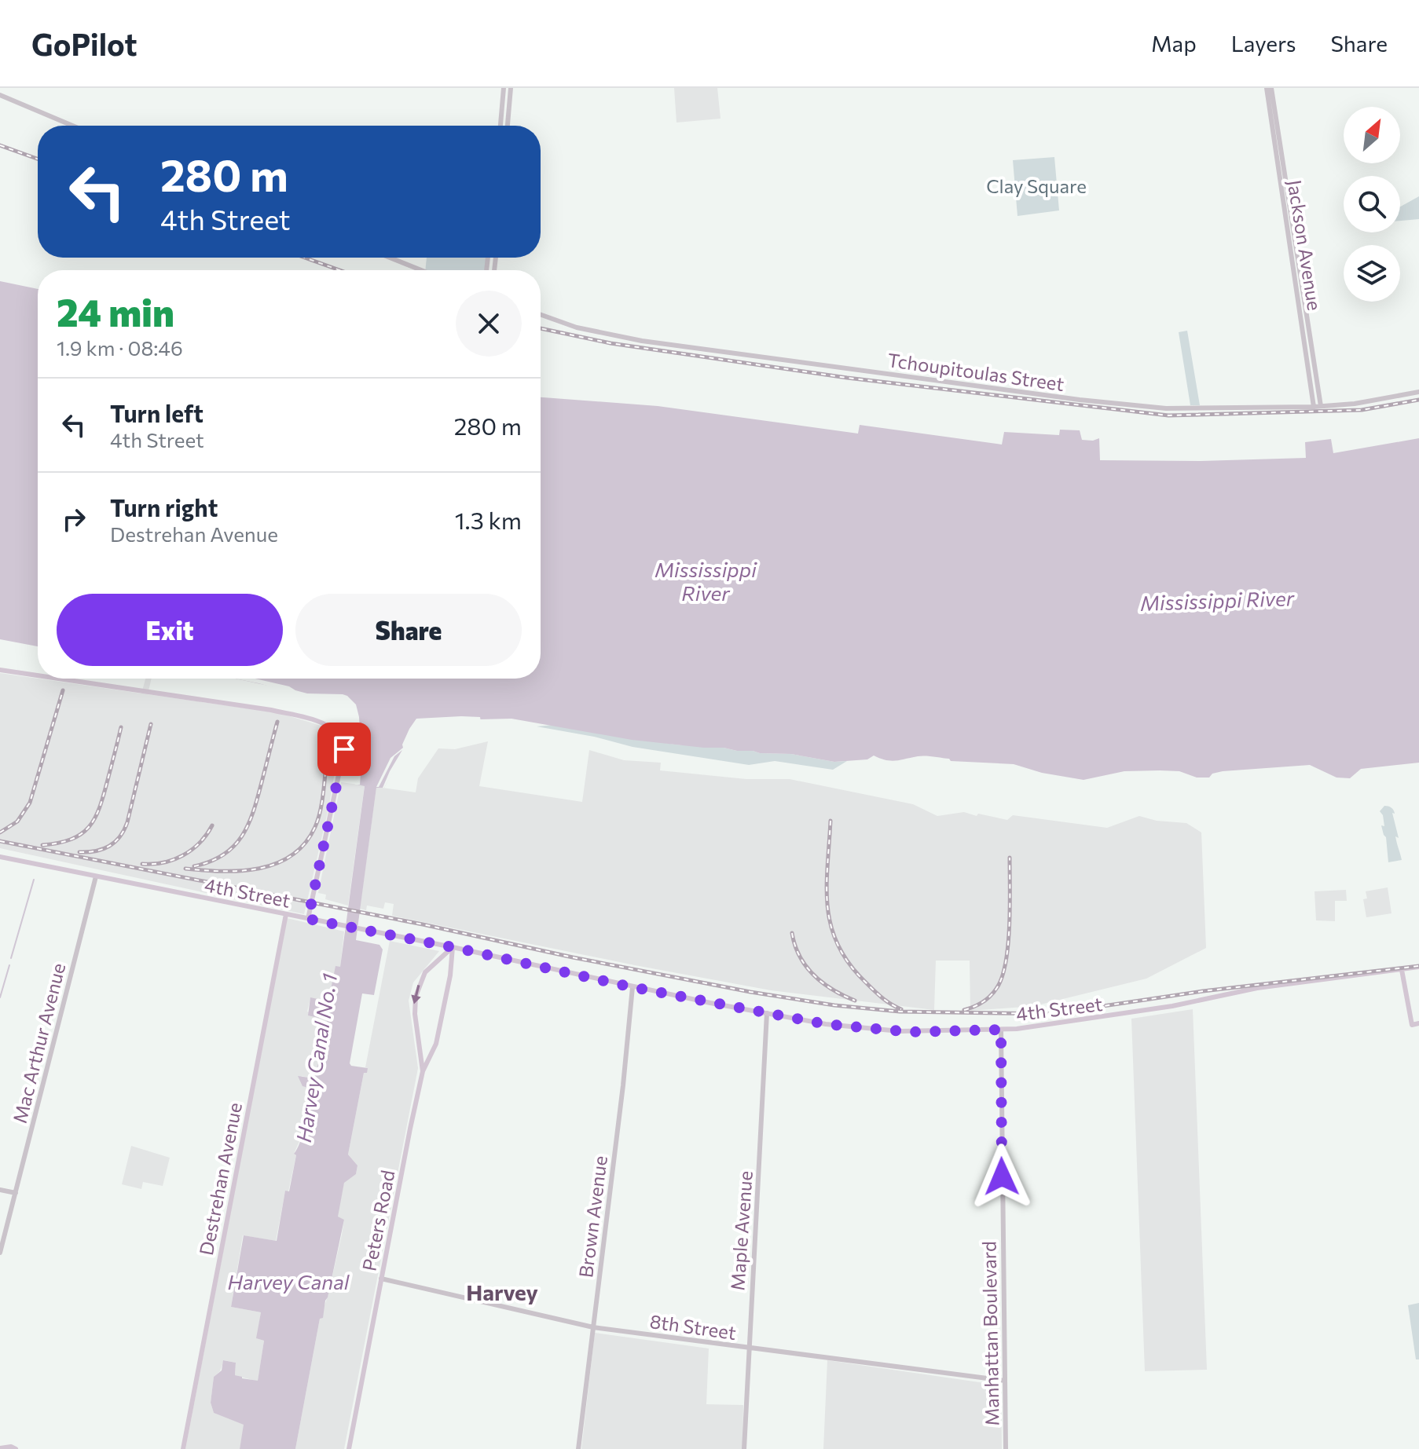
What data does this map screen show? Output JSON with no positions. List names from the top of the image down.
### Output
{
  "streets": {
    "main road": ["4th Street", "Destrehan Avenue", "Peters Road"],
    "street": [
      "Jackson Avenue",
      "Tchoupitoulas Street",
      "Mac Arthur Avenue",
      "Brown Avenue",
      "Maple Avenue",
      "8th Street",
      "Manhattan Boulevard"
    ]
  },
  "crossings": [
    ["Jackson Avenue", "Tchoupitoulas Street"],
    ["4th Street", "Mac Arthur Avenue"],
    ["4th Street", "Destrehan Avenue"],
    ["4th Street", "Brown Avenue"],
    ["4th Street", "Peters Road"],
    ["4th Street", "Maple Avenue"],
    ["4th Street", "Manhattan Boulevard"],
    ["Brown Avenue", "8th Street"],
    ["Peters Road", "8th Street"],
    ["Maple Avenue", "8th Street"],
    ["8th Street", "Manhattan Boulevard"]
  ],
  "districts": ["Harvey"],
  "water": ["Mississippi River", "Harvey Canal No. 1", "Harvey Canal"],
  "parks": ["Clay Square"],
  "north": "top right",
  "page": {
    "header": "GoPilot",
    "nav": ["Map", "Layers", "Share"],
    "turn": ["280 m", "4th Street"],
    "heading": ["24 min", "1.9 km · 08:46"],
    "list": [
      {
        "name": "Turn left",
        "note": "4th Street",
        "value": "280 m"
      },
      {
        "name": "Turn right",
        "note": "Destrehan Avenue",
        "value": "1.3 km"
      }
    ],
    "buttons": ["Exit", "Share"]
  }
}
